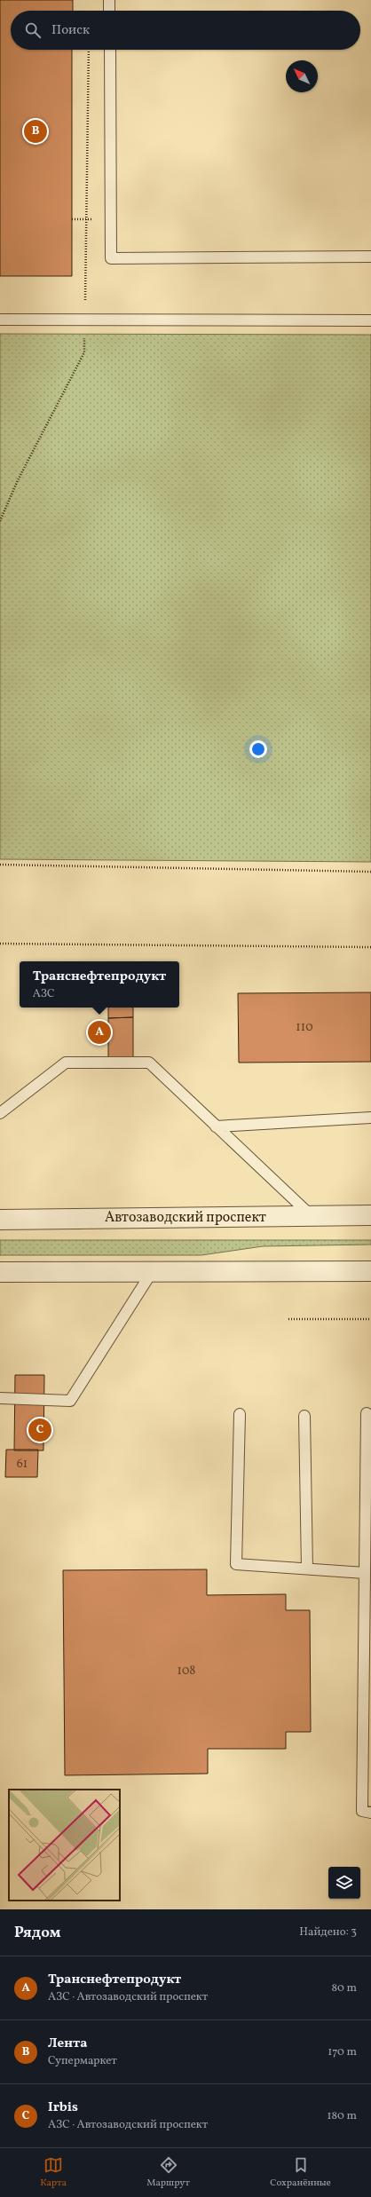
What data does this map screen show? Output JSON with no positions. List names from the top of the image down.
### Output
{
  "streets": {
    "street": ["Автозаводский проспект"]
  },
  "house_numbers": ["110", "61", "108"],
  "north": "top left",
  "page": {
    "search": "Поиск",
    "pins": ["B", "A", "C"],
    "popup": ["Транснефтепродукт", "АЗС"],
    "heading": ["Рядом", "Найдено: 3"],
    "list": [
      {
        "mark": "A",
        "name": "Транснефтепродукт",
        "note": "АЗС · Автозаводский проспект",
        "value": "80 m"
      },
      {
        "mark": "B",
        "name": "Лента",
        "note": "Супермаркет",
        "value": "170 m"
      },
      {
        "mark": "C",
        "name": "Irbis",
        "note": "АЗС · Автозаводский проспект",
        "value": "180 m"
      }
    ],
    "nav": ["Карта", "Маршрут", "Сохранённые"]
  }
}
